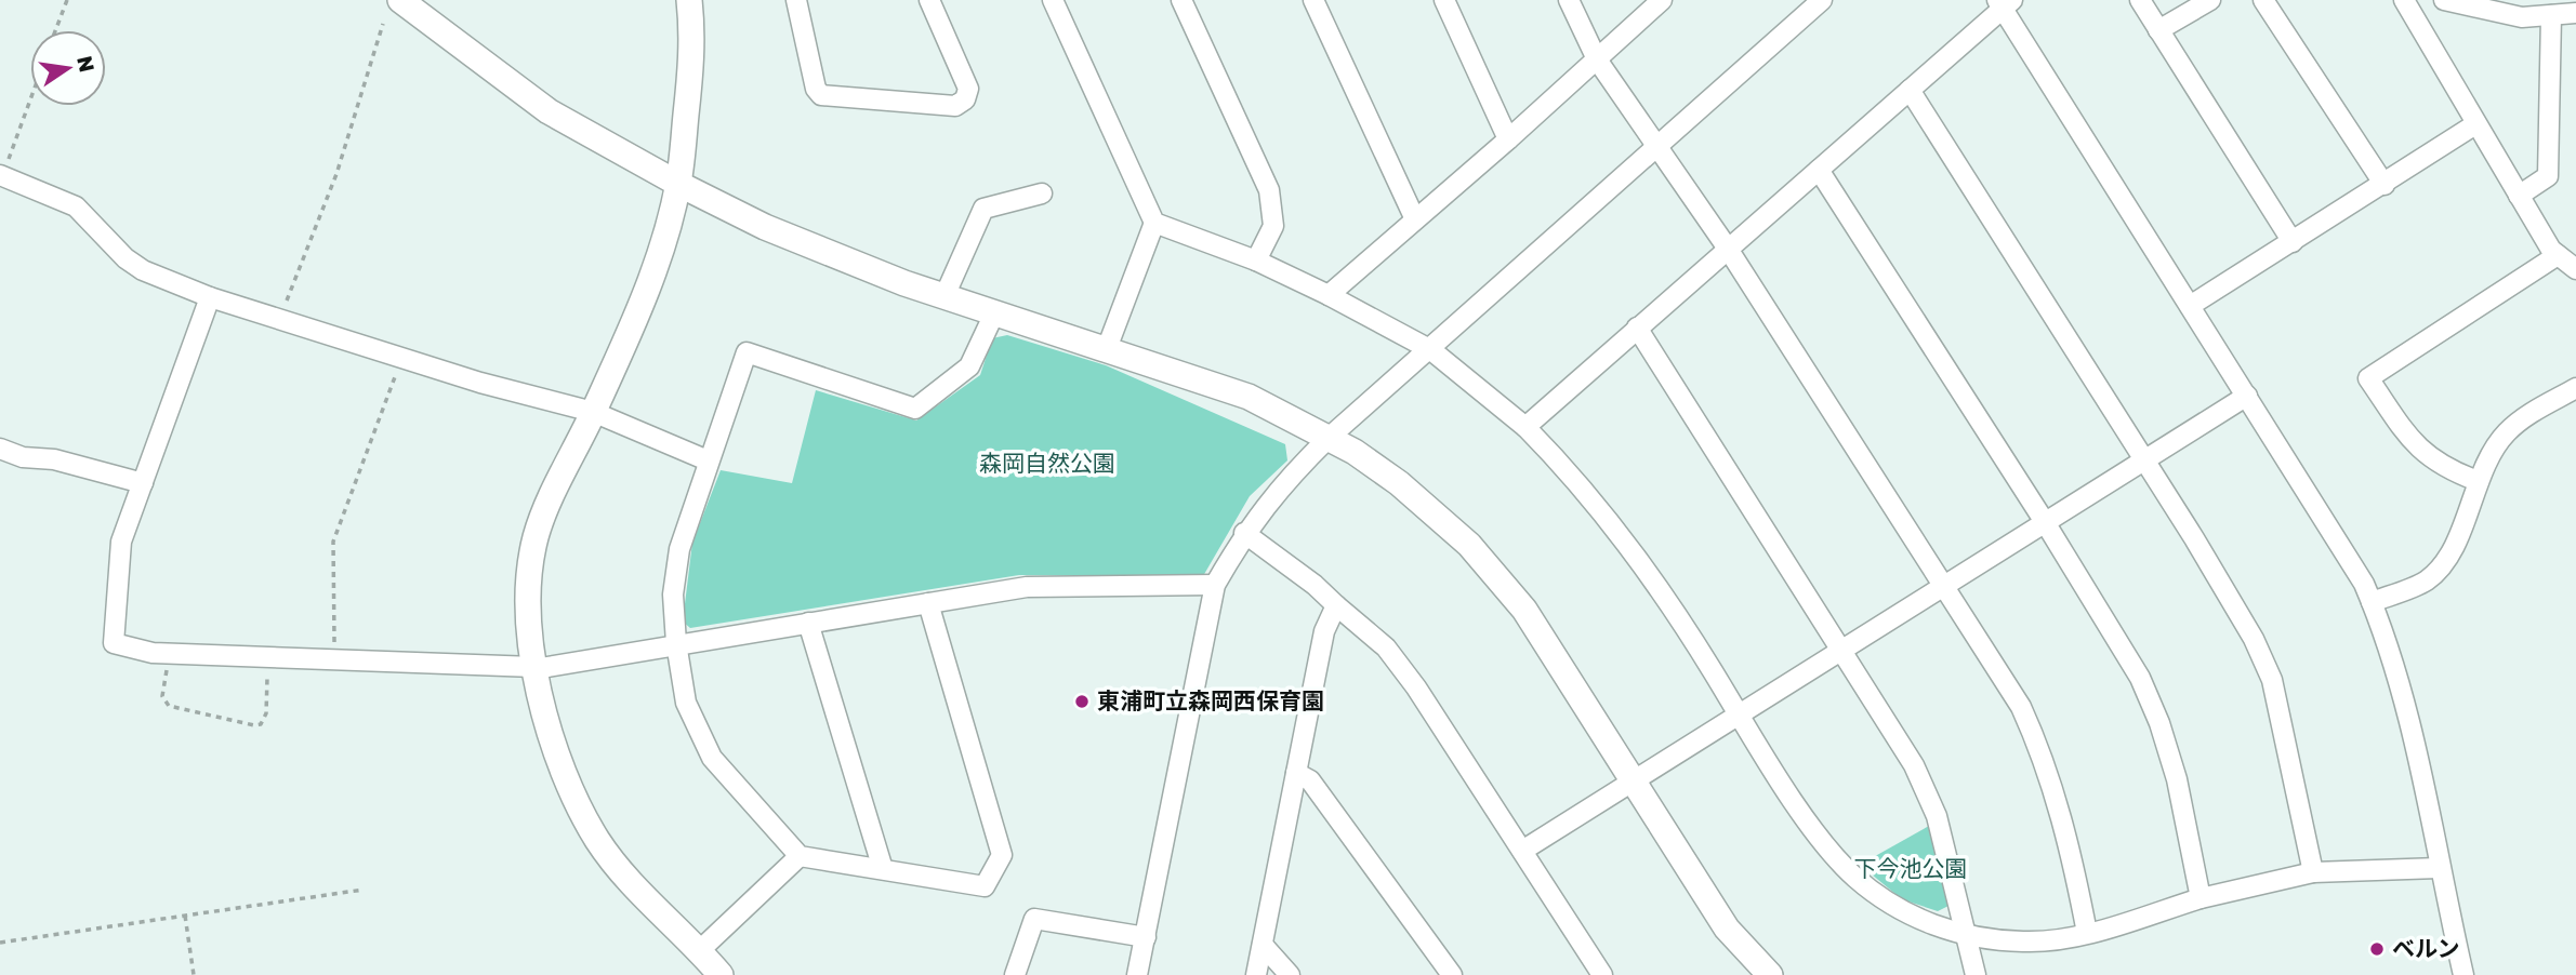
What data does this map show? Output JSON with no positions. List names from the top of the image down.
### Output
{
  "parks": ["森岡自然公園", "下今池公園"],
  "places": ["東浦町立森岡西保育園", "ベルン"],
  "north": "right"
}
